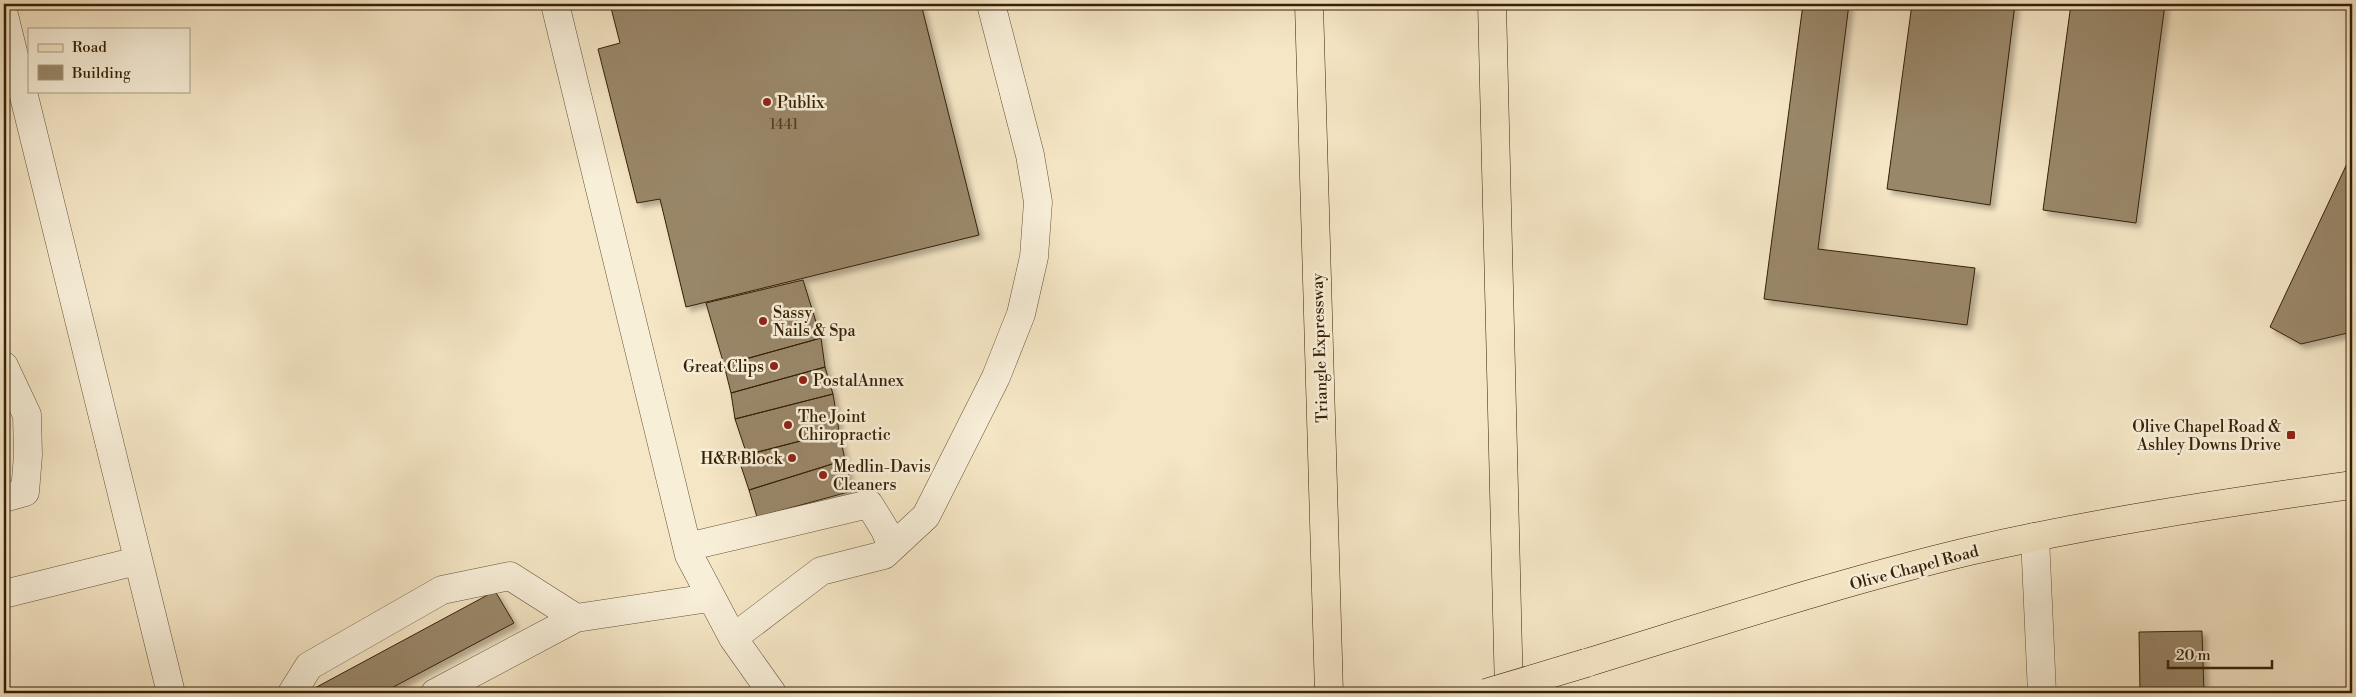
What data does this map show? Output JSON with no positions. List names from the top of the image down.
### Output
{
  "streets": {
    "main road": ["Triangle Expressway", "Olive Chapel Road"]
  },
  "places": {
    "other": [
      "Publix",
      "Sassy Nails & Spa",
      "Great Clips",
      "PostalAnnex",
      "The Joint Chiropractic",
      "H&R Block",
      "Medlin-Davis Cleaners"
    ],
    "transit": ["Olive Chapel Road & Ashley Downs Drive"]
  },
  "house_numbers": ["1441"],
  "legend": ["Road", "Building"],
  "scale_bar": "20 m"
}
